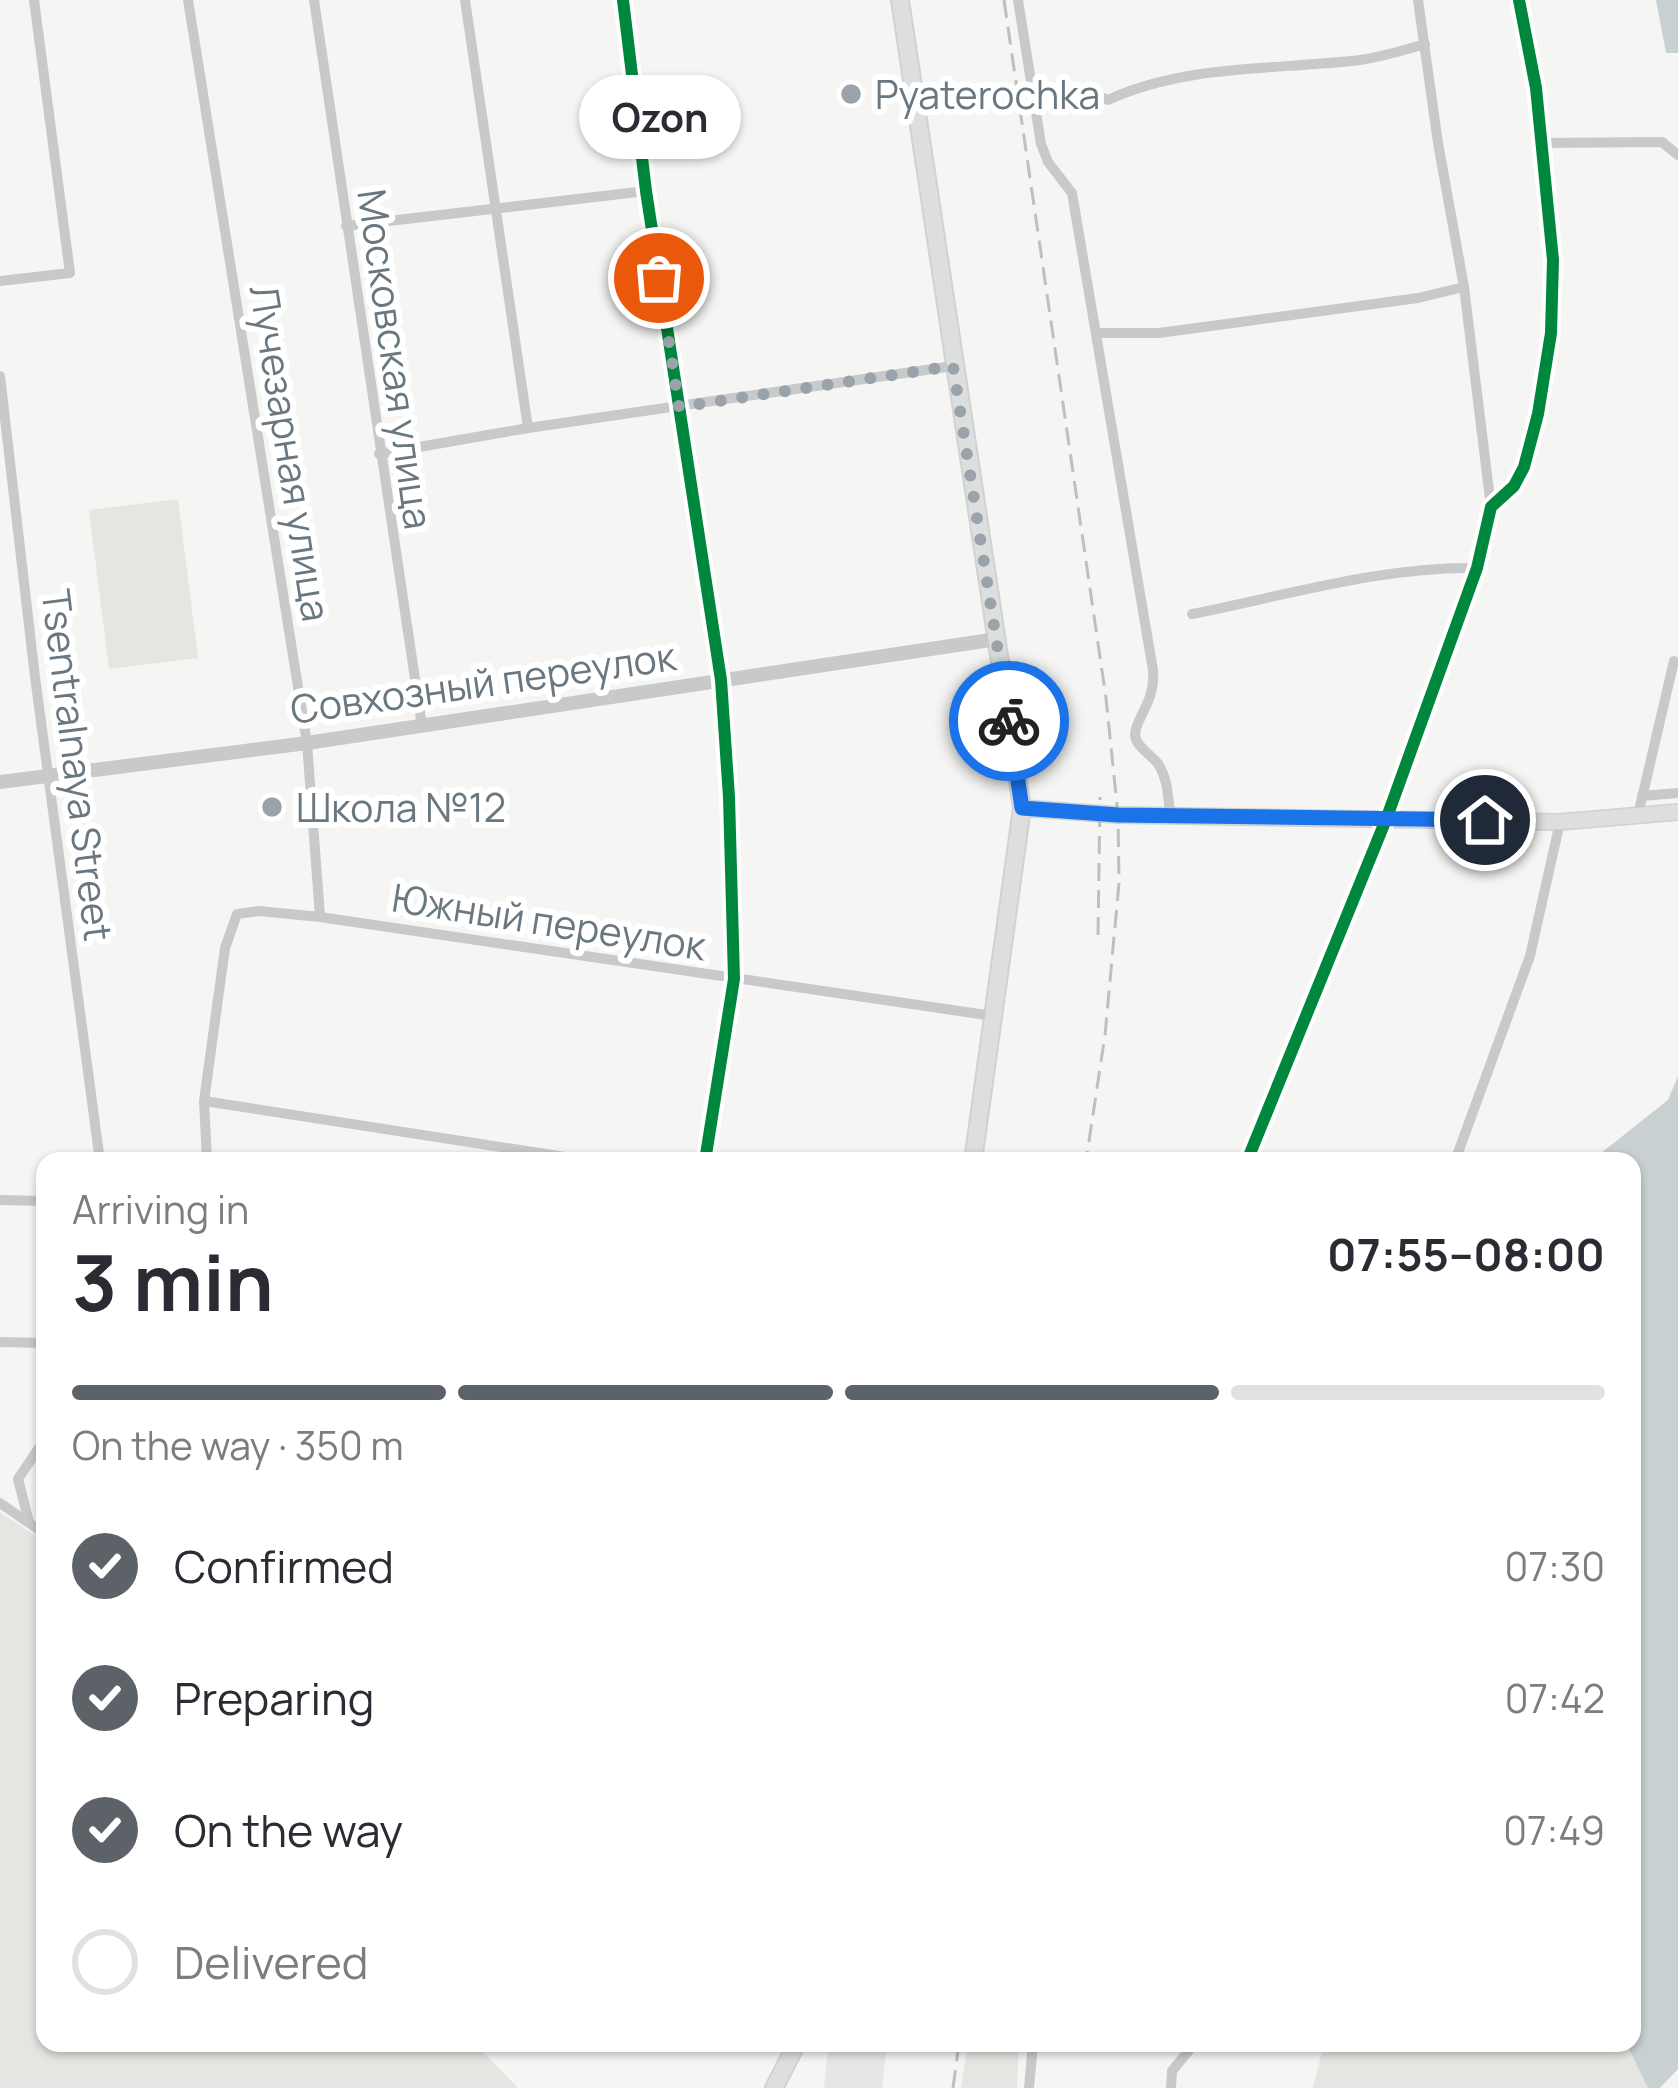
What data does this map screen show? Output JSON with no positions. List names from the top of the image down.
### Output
{
  "streets": {
    "street": [
      "Московская улица",
      "Лучезарная улица",
      "Совхозный переулок",
      "Tsentralnaya Street",
      "Южный переулок"
    ]
  },
  "crossings": [
    ["Московская улица", "Совхозный переулок"],
    ["Лучезарная улица", "Совхозный переулок"],
    ["Лучезарная улица", "Южный переулок"],
    ["Совхозный переулок", "Tsentralnaya Street"]
  ],
  "places": ["Pyaterochka", "Ozon", "Школа №12"],
  "page": {
    "bubble": "Ozon",
    "heading": ["3 min", "Arriving in", "07:55–08:00"],
    "bar": "On the way · 350 m",
    "list": [
      ["Confirmed", "07:30"],
      ["Preparing", "07:42"],
      ["On the way", "07:49"],
      "Delivered"
    ]
  }
}
